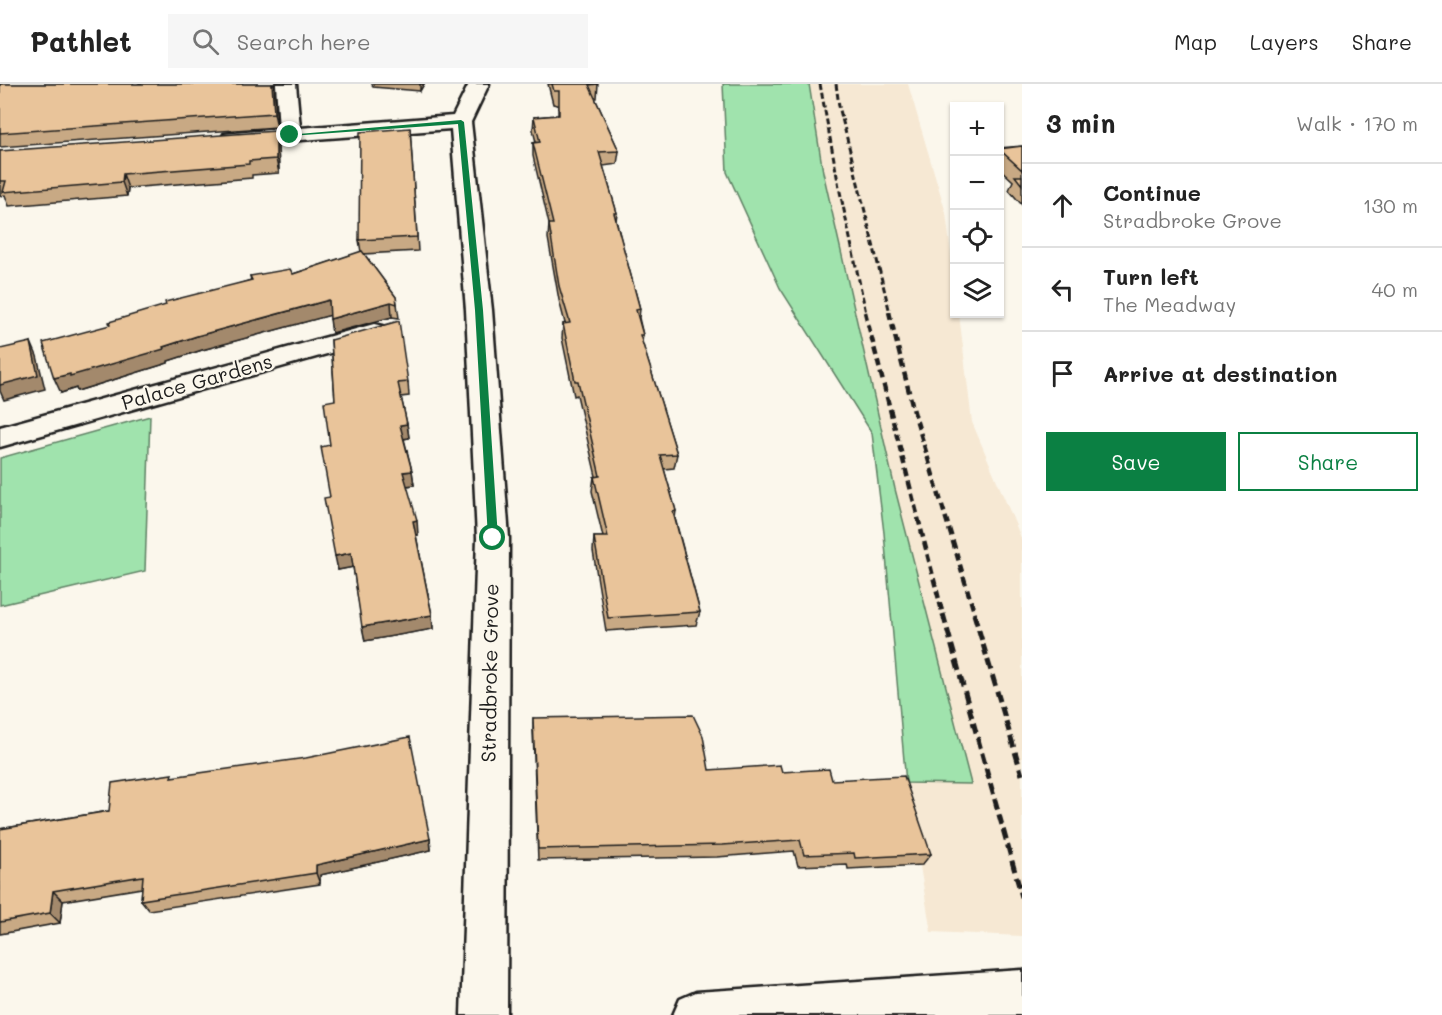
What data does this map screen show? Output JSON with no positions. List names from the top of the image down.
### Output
{
  "streets": {
    "street": ["Palace Gardens", "Stradbroke Grove"]
  },
  "page": {
    "header": "Pathlet",
    "search": "Search here",
    "nav": ["Map", "Layers", "Share"],
    "heading": ["3 min", "Walk · 170 m"],
    "map_buttons": ["+", "−"],
    "list": [
      ["Continue", "Stradbroke Grove", "130 m"],
      ["Turn left", "The Meadway", "40 m"],
      "Arrive at destination"
    ],
    "buttons": ["Save", "Share"]
  }
}
